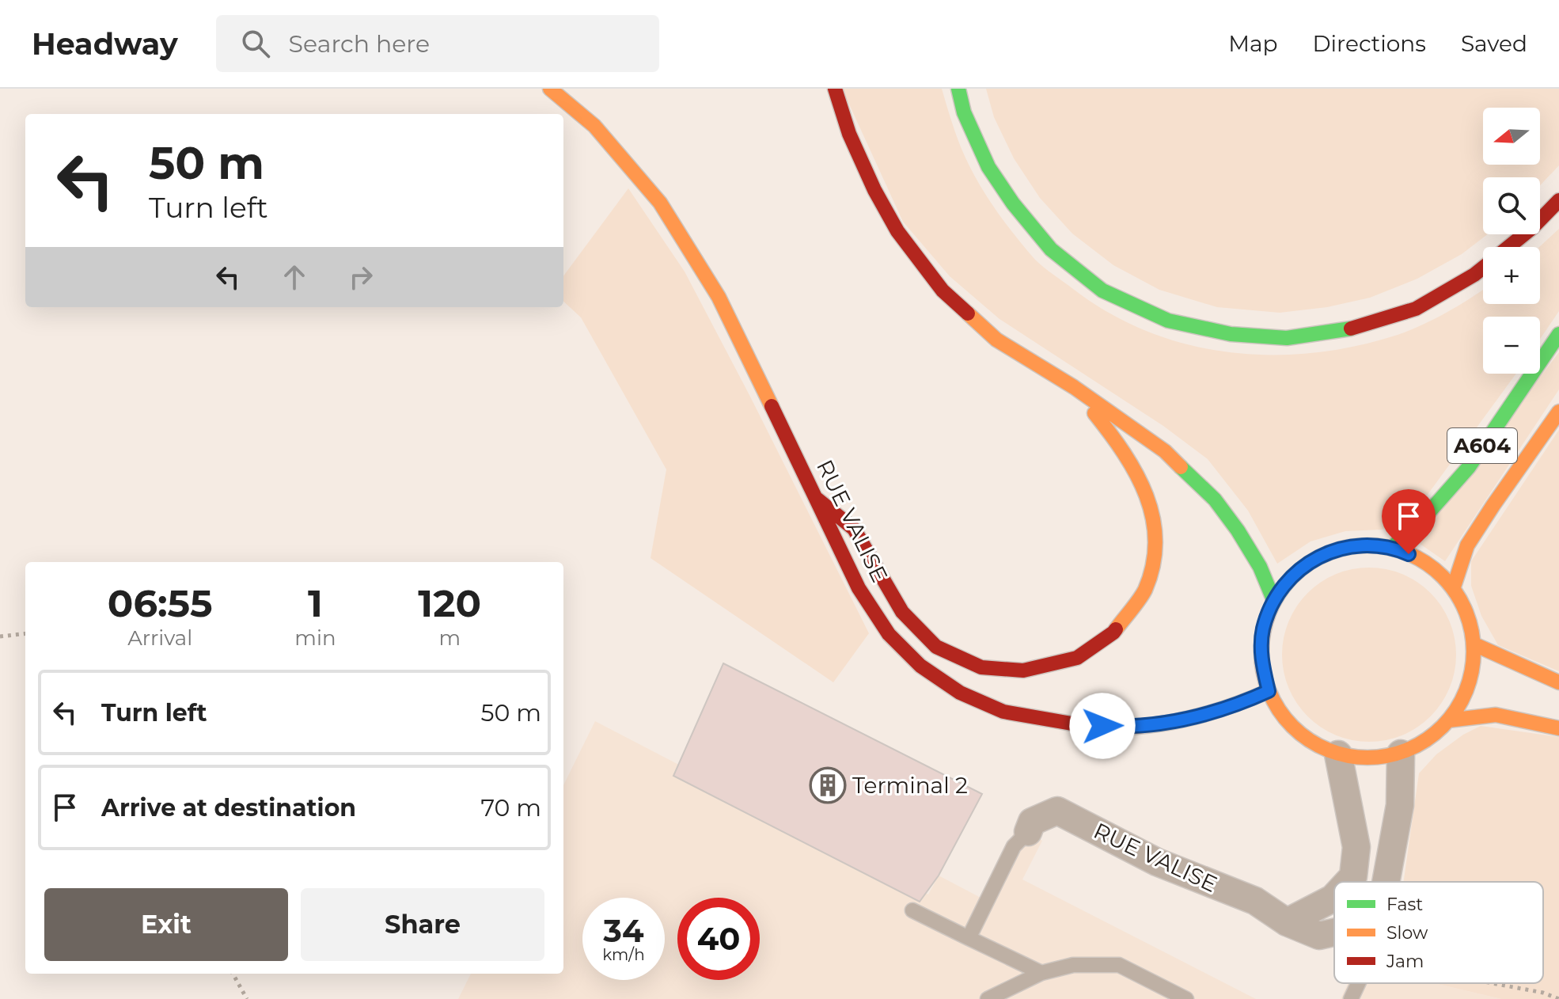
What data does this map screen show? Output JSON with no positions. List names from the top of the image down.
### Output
{
  "streets": {
    "main road": ["A604", "RUE VALISE"]
  },
  "crossings": [
    ["A604", "RUE VALISE"]
  ],
  "places": {
    "building": ["Terminal 2"]
  },
  "legend": ["Fast", "Slow", "Jam"],
  "north": "left",
  "page": {
    "header": "Headway",
    "search": "Search here",
    "nav": ["Map", "Directions", "Saved"],
    "map_buttons": ["+", "−"],
    "turn": ["50 m", "Turn left"],
    "eta": [
      "06:55",
      "Arrival",
      "1",
      "min",
      "120",
      "m"
    ],
    "list": [
      {
        "name": "Turn left",
        "value": "50 m"
      },
      {
        "name": "Arrive at destination",
        "value": "70 m"
      }
    ],
    "buttons": ["Exit", "Share"],
    "speed": "34 km/h",
    "limit": "40"
  }
}
